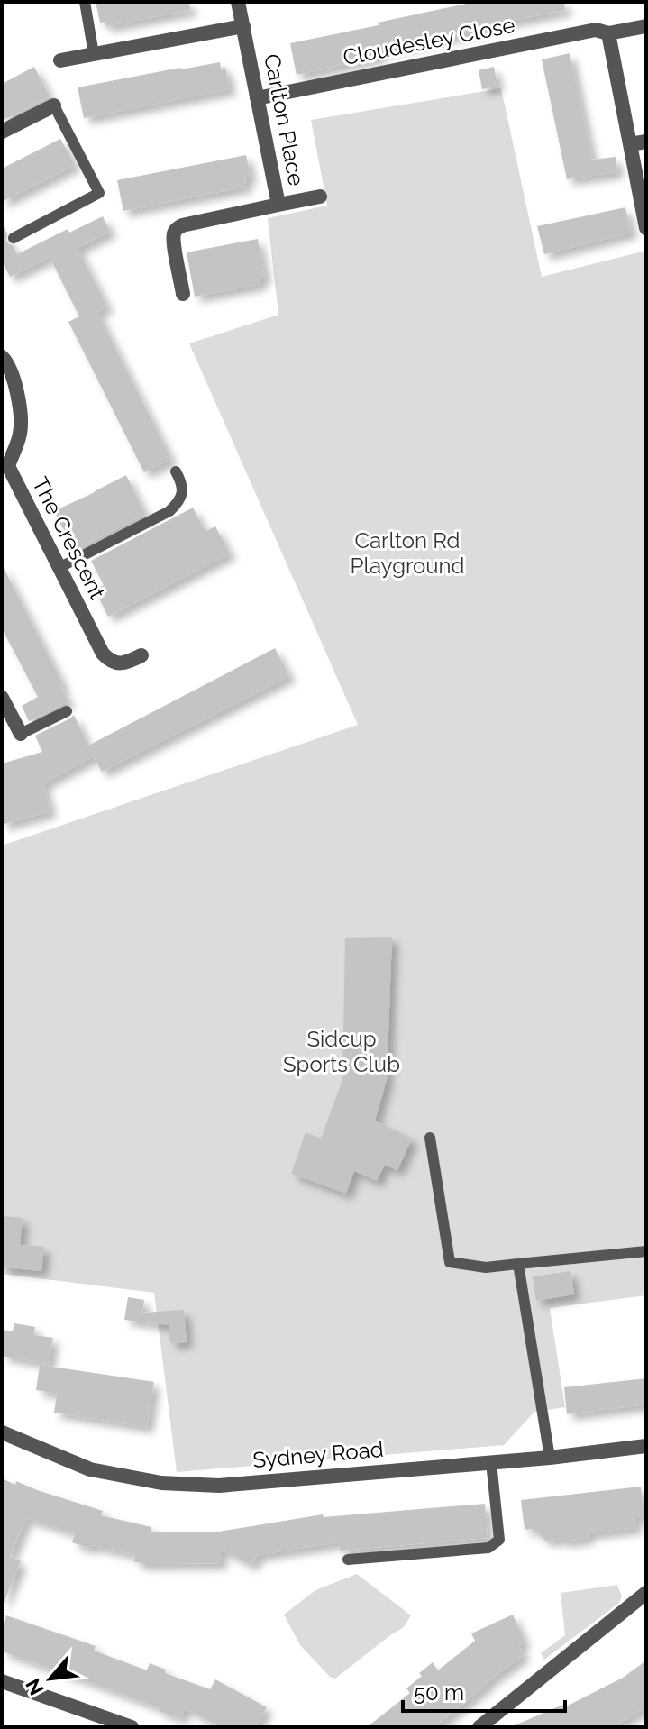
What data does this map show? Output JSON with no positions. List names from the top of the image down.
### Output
{
  "streets": {
    "street": [
      "Cloudesley Close",
      "Carlton Place",
      "The Crescent",
      "Sydney Road"
    ]
  },
  "crossings": [
    ["Cloudesley Close", "Carlton Place"]
  ],
  "parks": ["Carlton Rd Playground", "Sidcup Sports Club"],
  "scale_bar": "50 m",
  "north": "bottom left"
}
